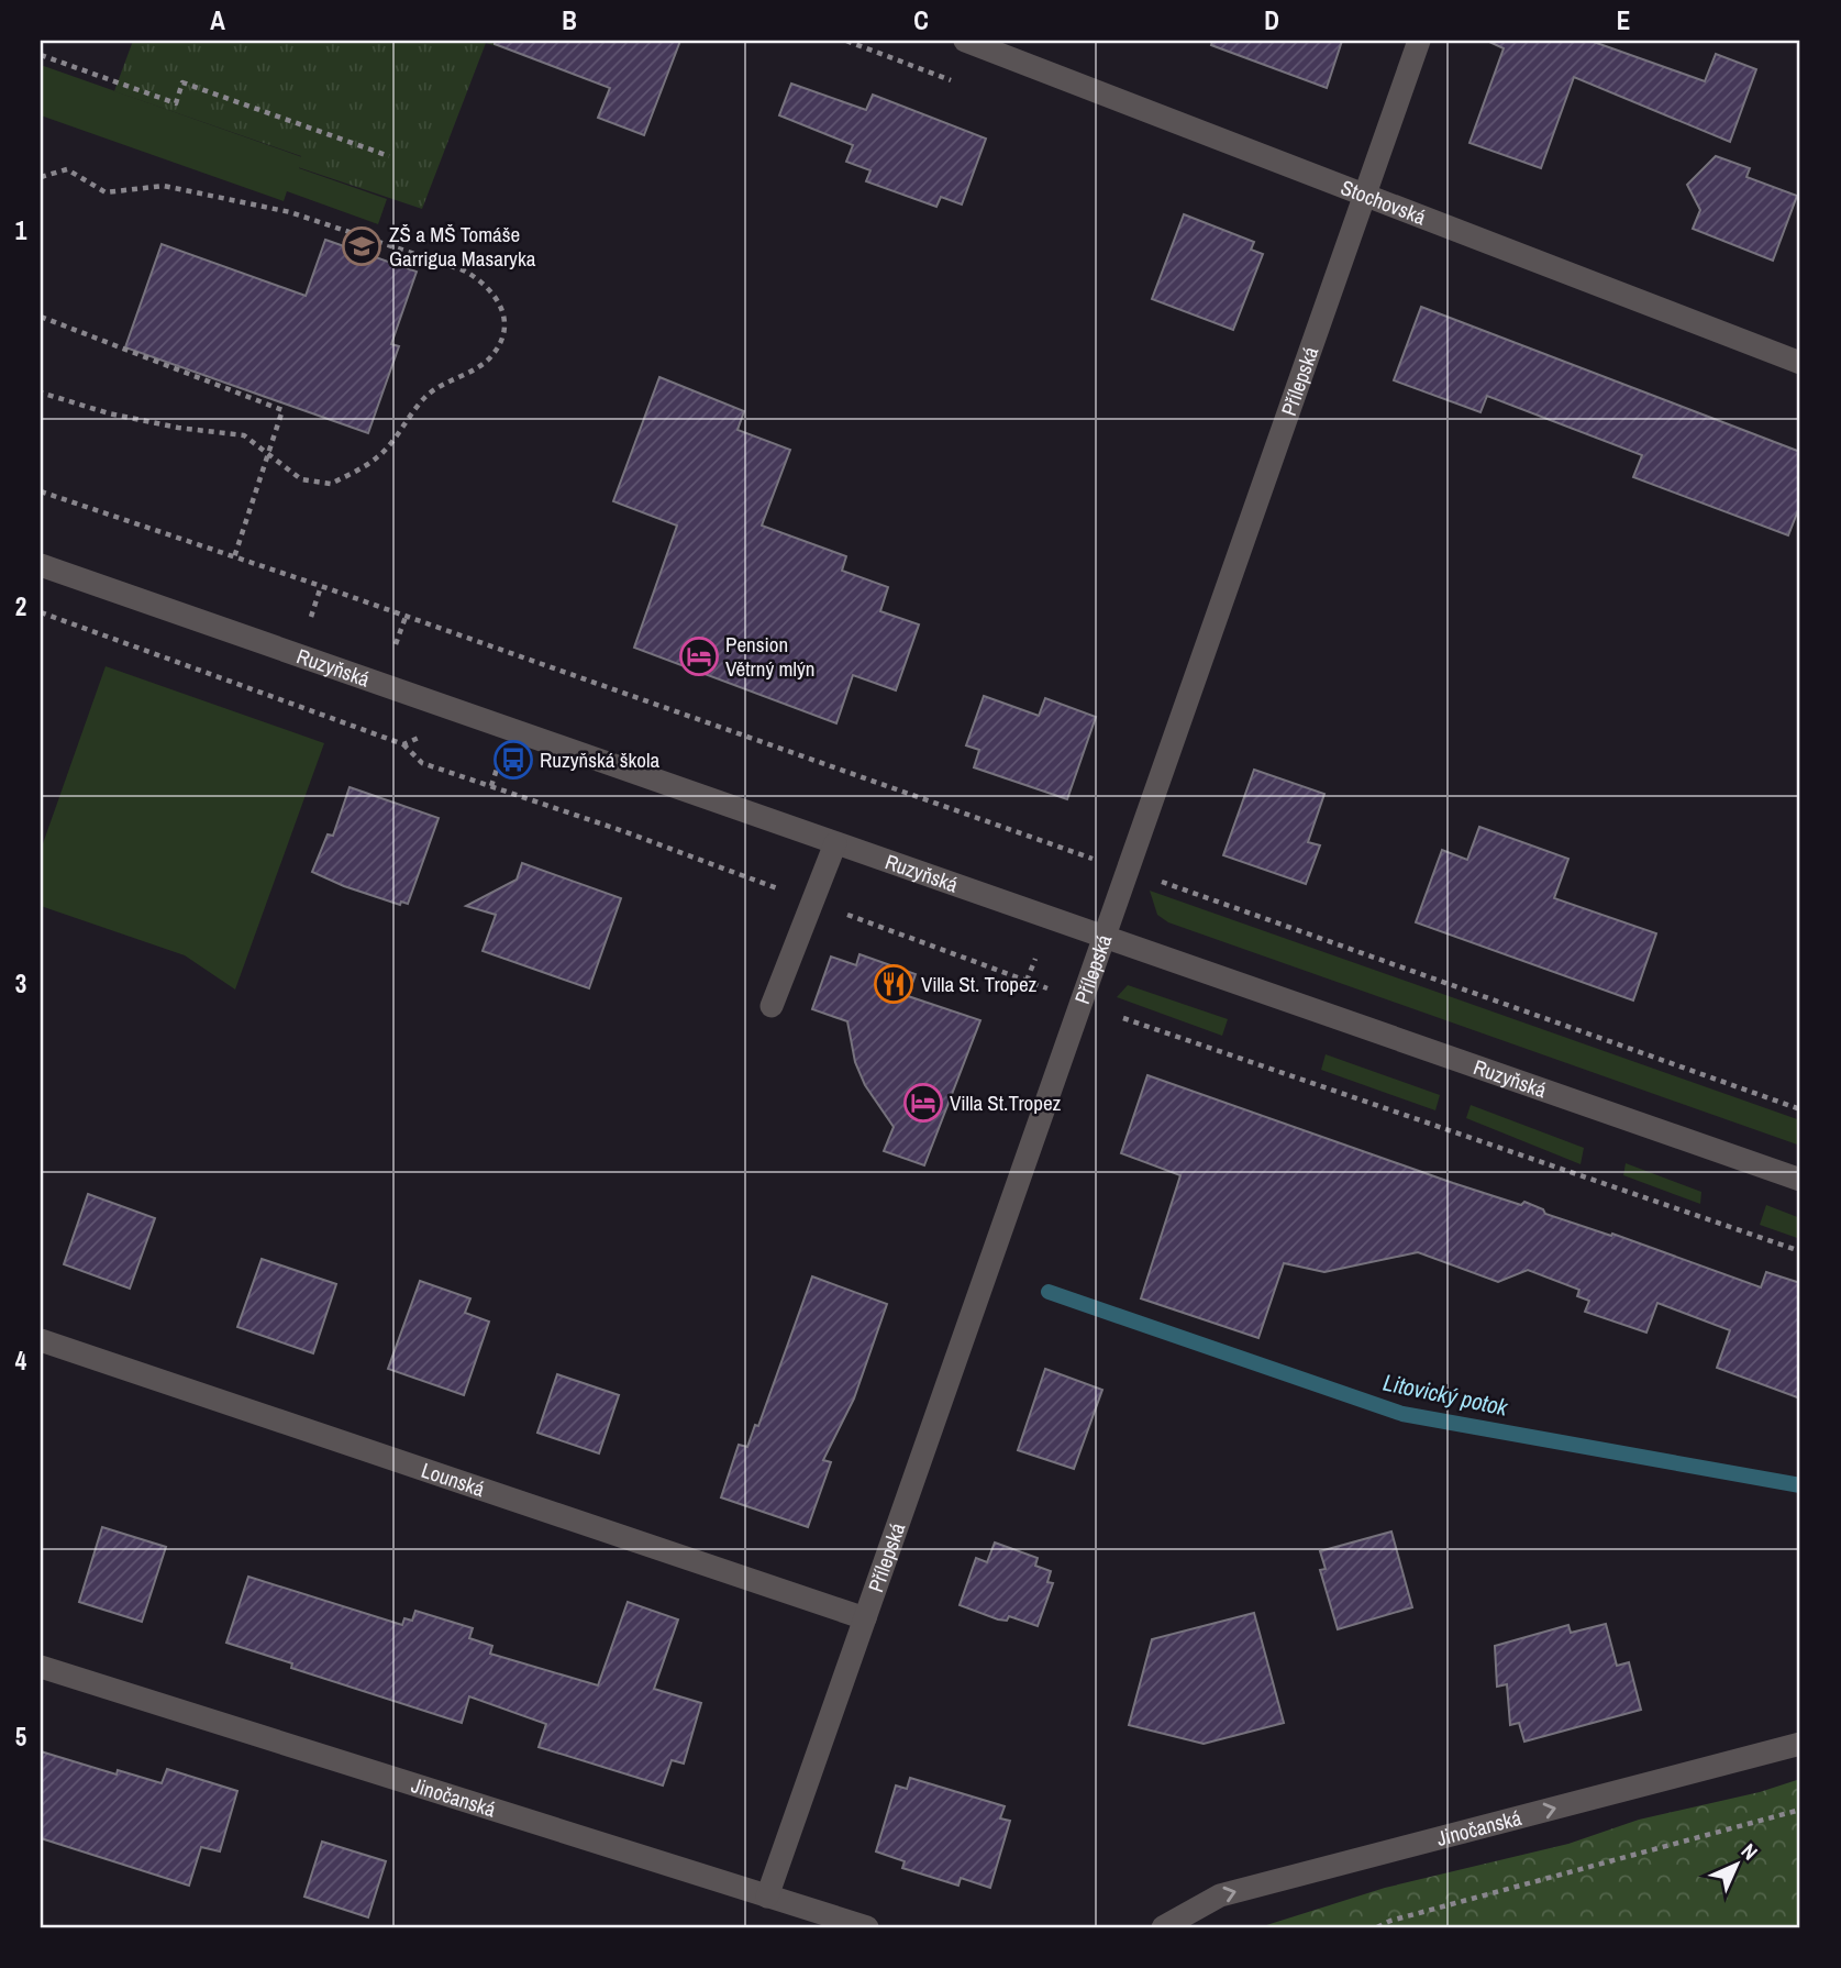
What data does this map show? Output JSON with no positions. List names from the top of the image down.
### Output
{
  "streets": {
    "street": [
      "Stochovská",
      "Přílepská",
      "Ruzyňská",
      "Lounská",
      "Jinočanská"
    ]
  },
  "crossings": [
    ["Stochovská", "Přílepská"],
    ["Přílepská", "Ruzyňská"],
    ["Přílepská", "Lounská"],
    ["Přílepská", "Jinočanská"]
  ],
  "one_way": ["Jinočanská"],
  "water": ["Litovický potok"],
  "places": {
    "school or university": ["ZŠ a MŠ Tomáše Garrigua Masaryka"],
    "hotel": ["Pension Větrný mlýn", "Villa St.Tropez"],
    "bus stop": ["Ruzyňská škola"],
    "restaurant": ["Villa St. Tropez"]
  },
  "north": "top right",
  "grid": {
    "columns": [
      "A",
      "B",
      "C",
      "D",
      "E"
    ],
    "rows": [
      "1",
      "2",
      "3",
      "4",
      "5"
    ]
  }
}
